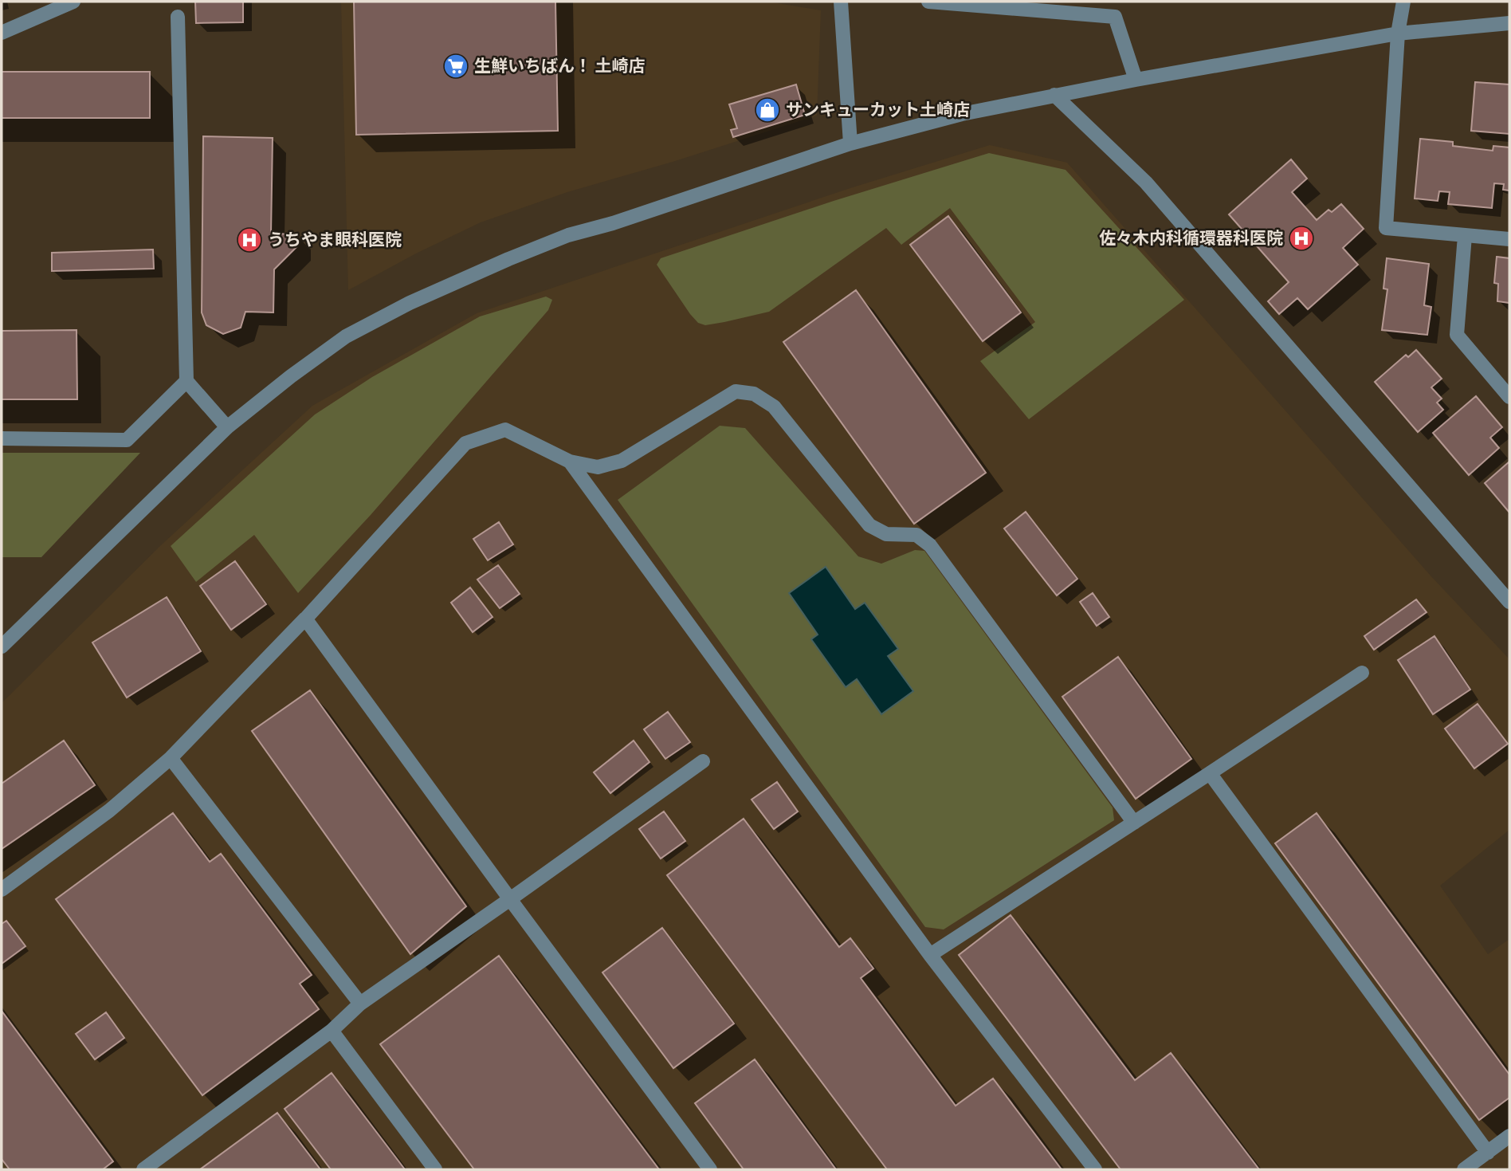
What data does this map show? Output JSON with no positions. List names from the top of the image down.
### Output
{
  "places": {
    "supermarket": ["生鮮いちばん！ 土崎店"],
    "shop": ["サンキューカット土崎店"],
    "hospital": ["佐々木内科循環器科医院", "うちやま眼科医院"]
  }
}
